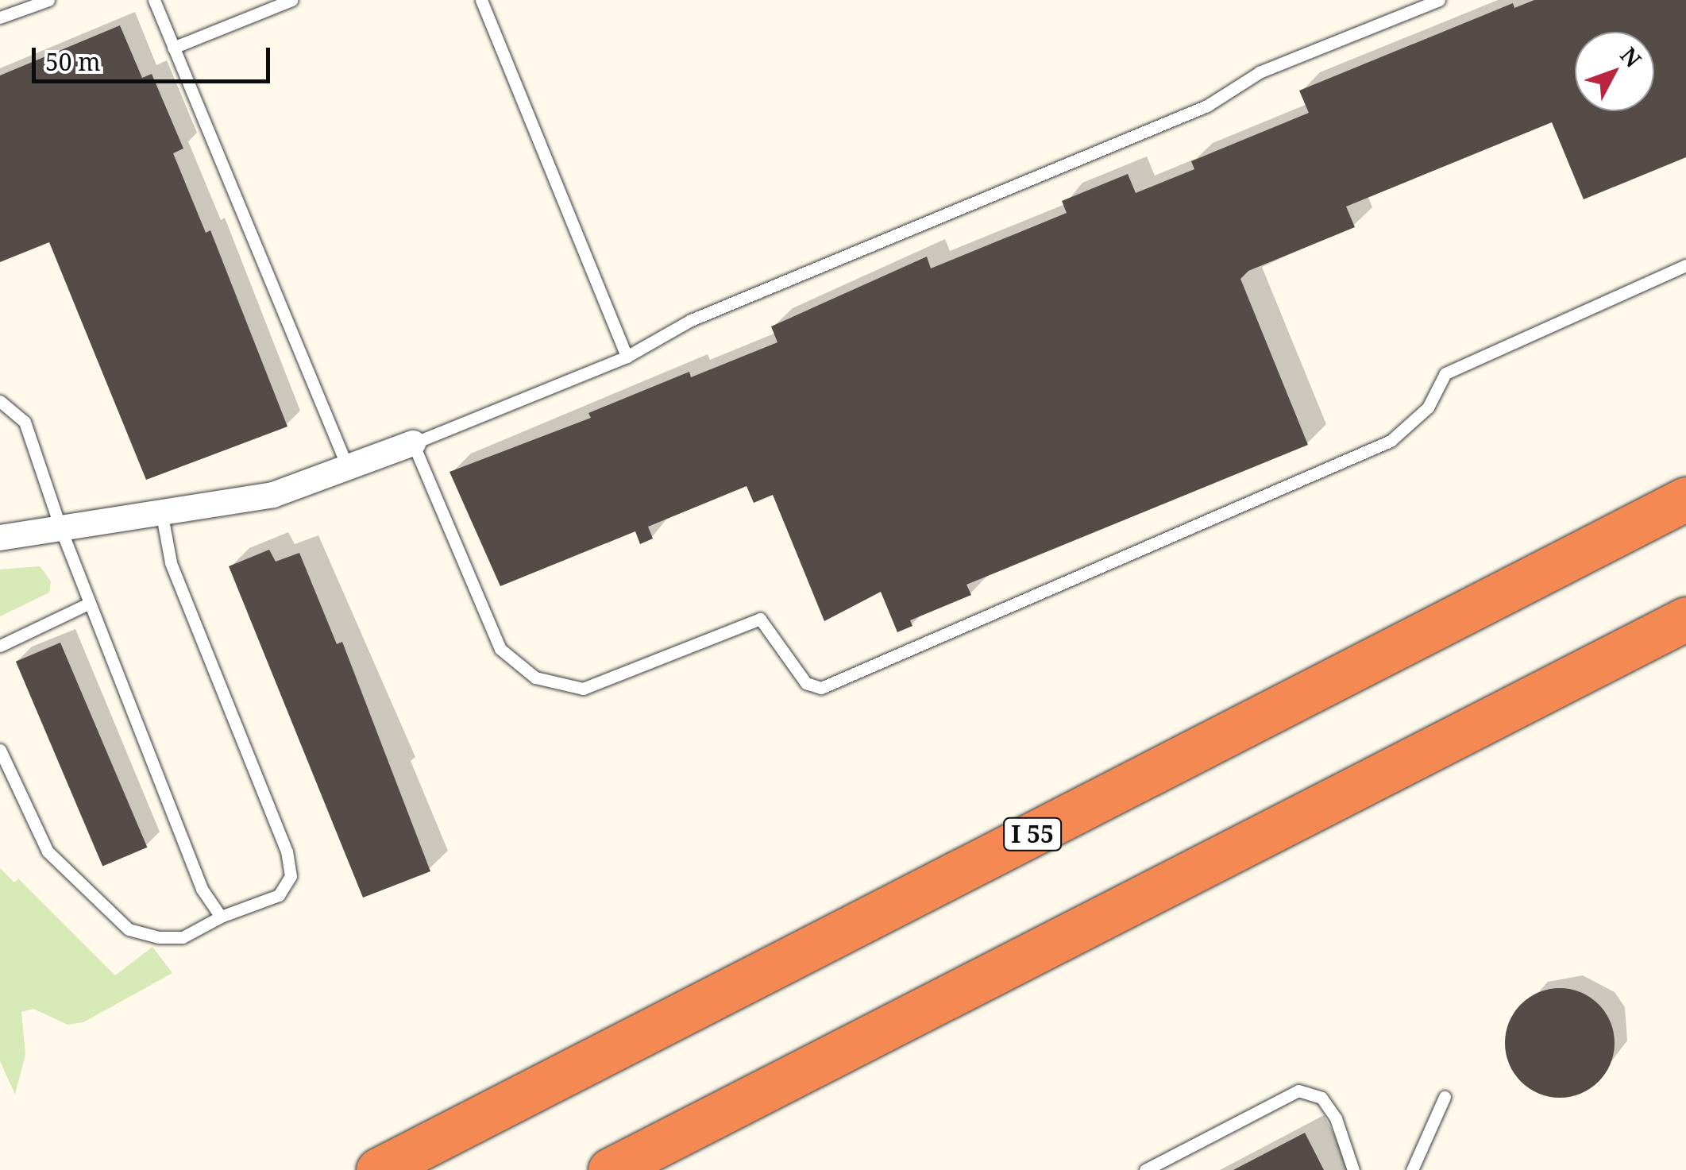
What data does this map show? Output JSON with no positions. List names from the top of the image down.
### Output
{
  "streets": {
    "highway": ["I 55"]
  },
  "scale_bar": "50 m",
  "north": "top right"
}
